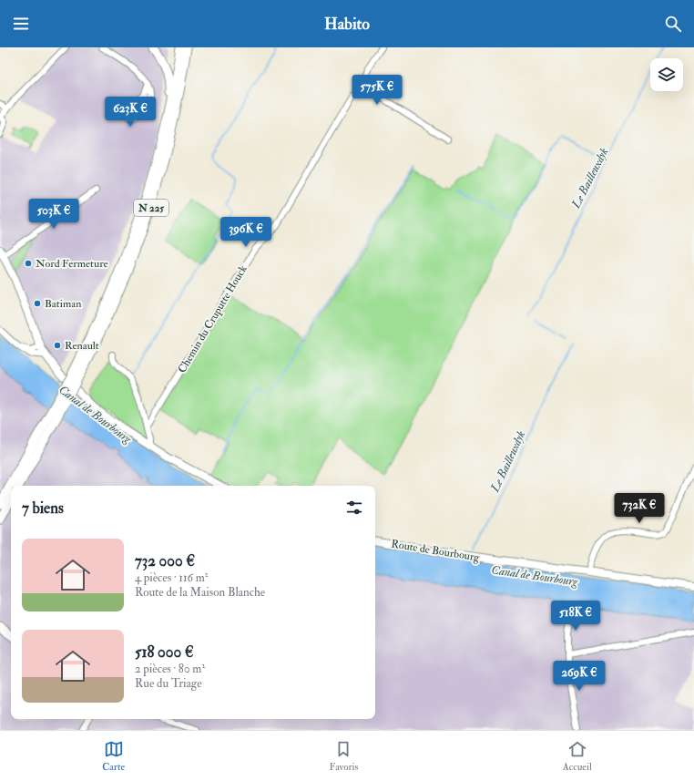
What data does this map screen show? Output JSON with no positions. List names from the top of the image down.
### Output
{
  "streets": {
    "highway": ["N 225"],
    "main road": ["Route de Bourbourg"],
    "street": ["Chemin du Cruputte Houck"]
  },
  "water": ["Le Bailleuxdyk", "Canal de Bourbourg"],
  "places": ["Nord Fermeture", "Batiman", "Renault"],
  "page": {
    "header": "Habito",
    "price": [
      "575K €",
      "623K €",
      "503K €",
      "396K €",
      "732K €",
      "518K €",
      "269K €"
    ],
    "heading": "7 biens",
    "list": [
      {
        "name": "732 000 €",
        "note": "4 pièces · 116 m² · Route de la Maison Blanche"
      },
      {
        "name": "518 000 €",
        "note": "2 pièces · 80 m² · Rue du Triage"
      }
    ],
    "tabs": ["Carte", "Favoris", "Accueil"]
  }
}
